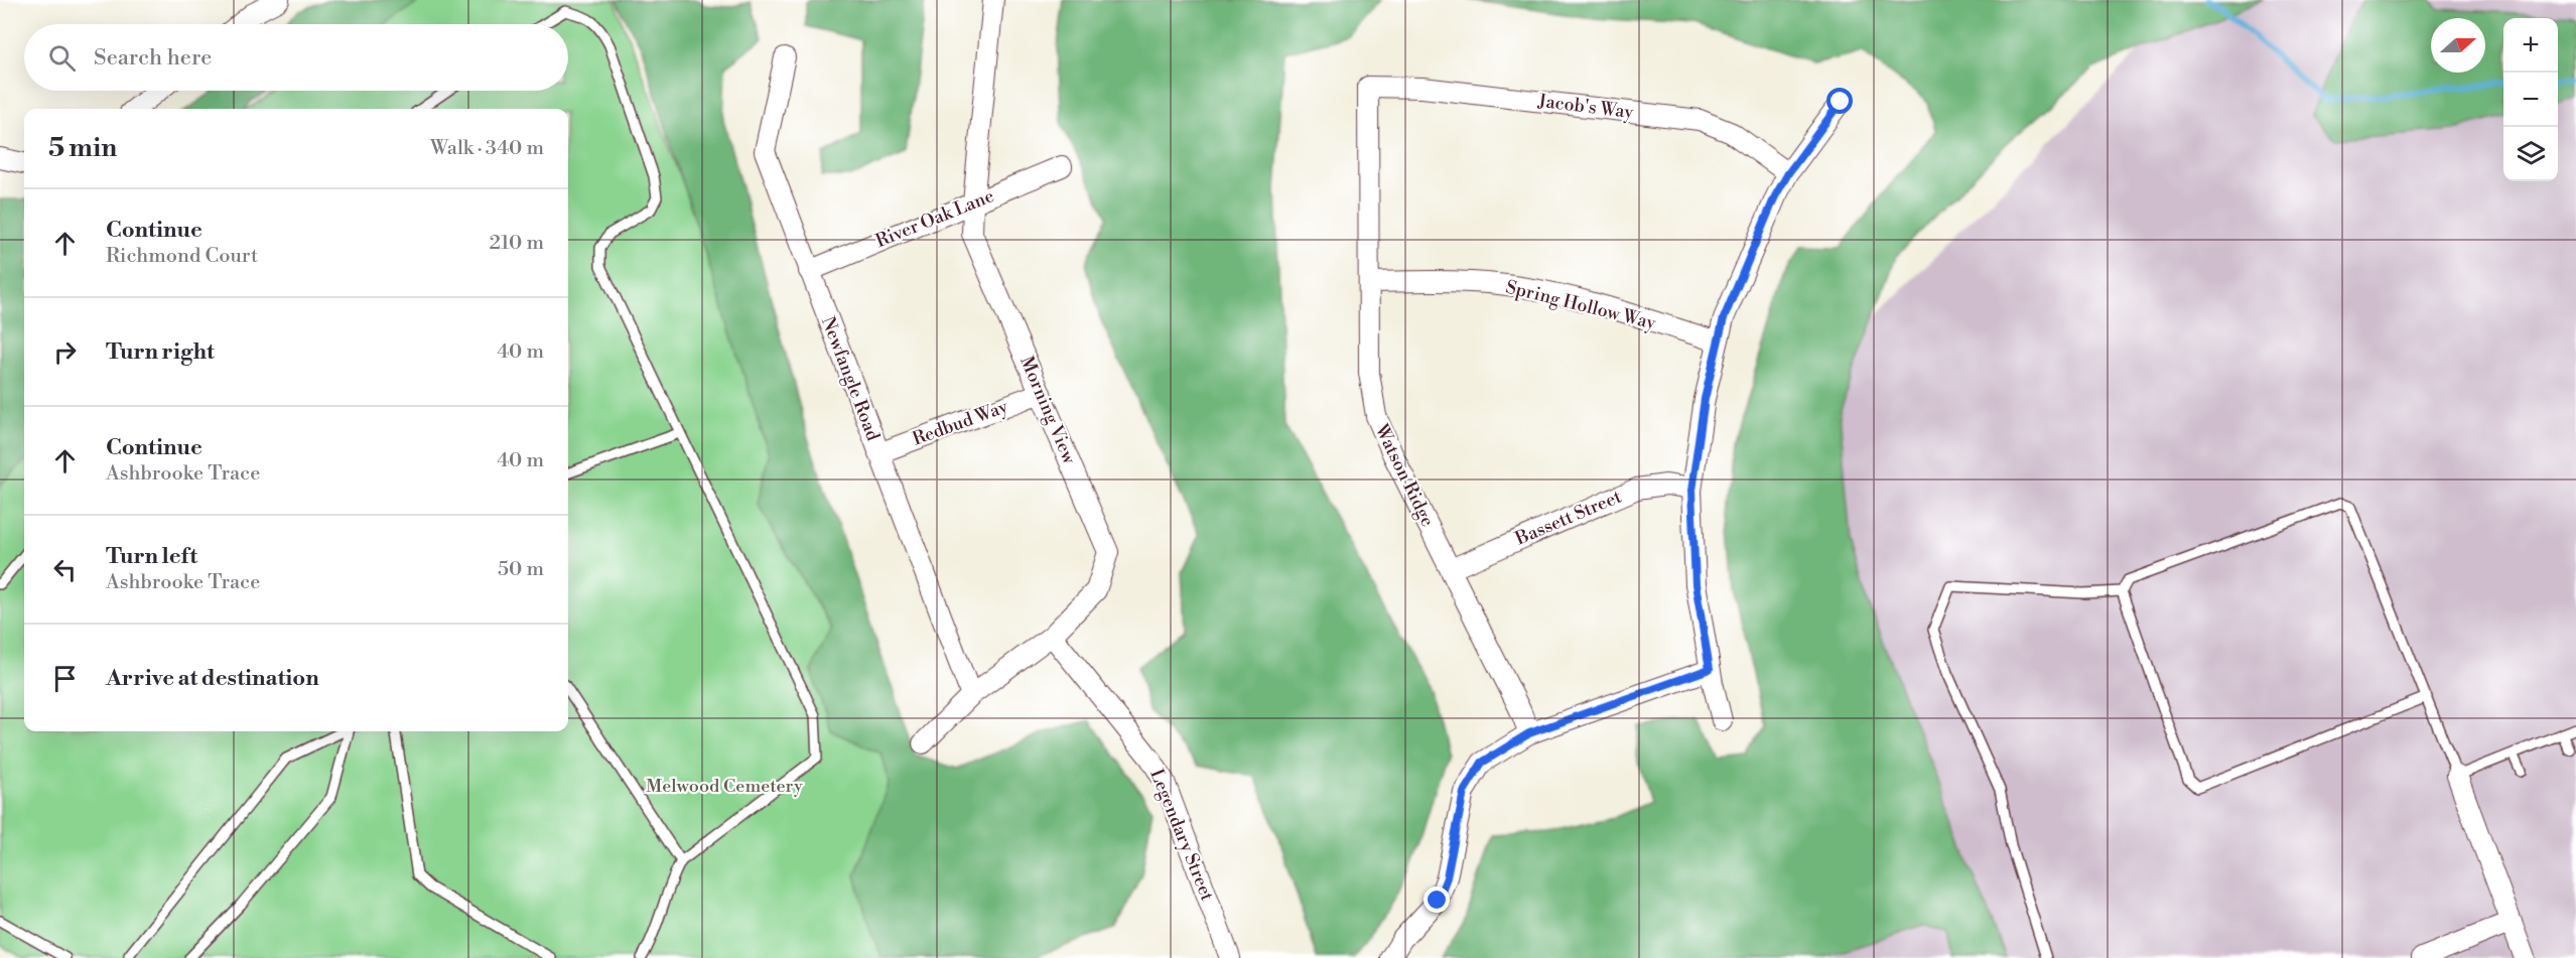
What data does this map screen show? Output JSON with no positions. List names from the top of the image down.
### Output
{
  "streets": {
    "street": [
      "Jacob's Way",
      "River Oak Lane",
      "Spring Hollow Way",
      "Newfangle Road",
      "Morning View",
      "Redbud Way",
      "Watson Ridge",
      "Bassett Street",
      "Legendary Street"
    ]
  },
  "crossings": [
    ["Jacob's Way", "Watson Ridge"],
    ["River Oak Lane", "Newfangle Road"],
    ["River Oak Lane", "Morning View"],
    ["Spring Hollow Way", "Watson Ridge"],
    ["Newfangle Road", "Morning View"],
    ["Newfangle Road", "Redbud Way"],
    ["Morning View", "Redbud Way"],
    ["Morning View", "Legendary Street"],
    ["Watson Ridge", "Bassett Street"]
  ],
  "parks": ["Melwood Cemetery"],
  "north": "right",
  "page": {
    "map_buttons": ["+", "−"],
    "search": "Search here",
    "heading": ["5 min", "Walk · 340 m"],
    "list": [
      ["Continue", "Richmond Court", "210 m"],
      ["Turn right", "40 m"],
      ["Continue", "Ashbrooke Trace", "40 m"],
      ["Turn left", "Ashbrooke Trace", "50 m"],
      "Arrive at destination"
    ]
  }
}
